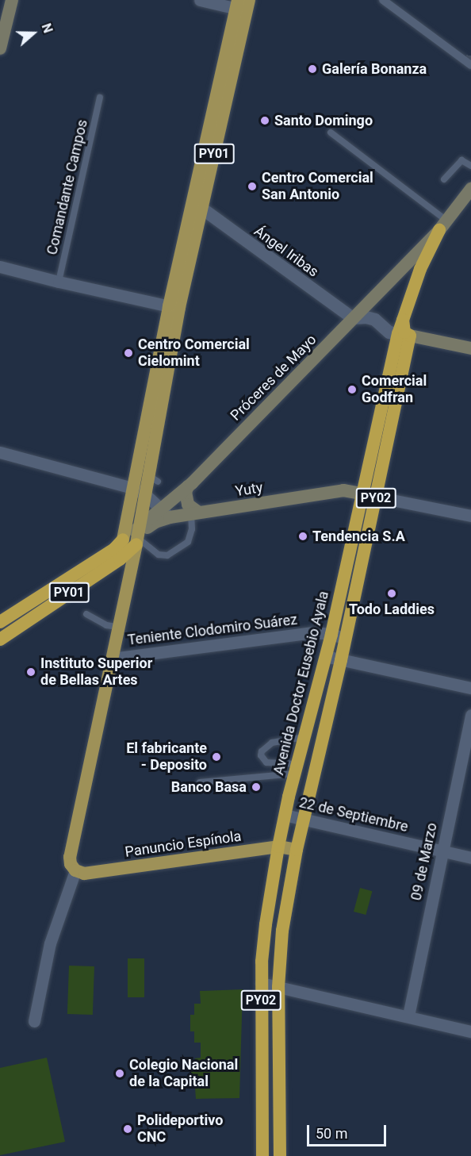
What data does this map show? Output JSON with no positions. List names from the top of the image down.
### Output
{
  "streets": {
    "highway": ["PY01", "PY02", "Avenida Doctor Eusebio Ayala"],
    "main road": ["Próceres de Mayo", "Yuty", "Panuncio Espínola"],
    "street": [
      "Ángel Iribas",
      "Teniente Clodomiro Suárez",
      "22 de Septiembre",
      "09 de Marzo"
    ],
    "lane": ["Comandante Campos"]
  },
  "crossings": [
    ["PY01", "Ángel Iribas"],
    ["PY01", "Próceres de Mayo"],
    ["Ángel Iribas", "Próceres de Mayo"],
    ["Próceres de Mayo", "Yuty"],
    ["Próceres de Mayo", "PY02"],
    ["Próceres de Mayo", "Avenida Doctor Eusebio Ayala"],
    ["Yuty", "Avenida Doctor Eusebio Ayala"],
    ["PY02", "Avenida Doctor Eusebio Ayala"],
    ["Teniente Clodomiro Suárez", "Avenida Doctor Eusebio Ayala"],
    ["Avenida Doctor Eusebio Ayala", "22 de Septiembre"],
    ["Avenida Doctor Eusebio Ayala", "Panuncio Espínola"],
    ["22 de Septiembre", "09 de Marzo"]
  ],
  "places": [
    "Galería Bonanza",
    "Santo Domingo",
    "Centro Comercial San Antonio",
    "Centro Comercial Cielomint",
    "Comercial Godfran",
    "Tendencia S.A",
    "Todo Laddies",
    "Instituto Superior de Bellas Artes",
    "El fabricante - Deposito",
    "Banco Basa",
    "Colegio Nacional de la Capital",
    "Polideportivo CNC"
  ],
  "scale_bar": "50 m",
  "north": "right"
}
